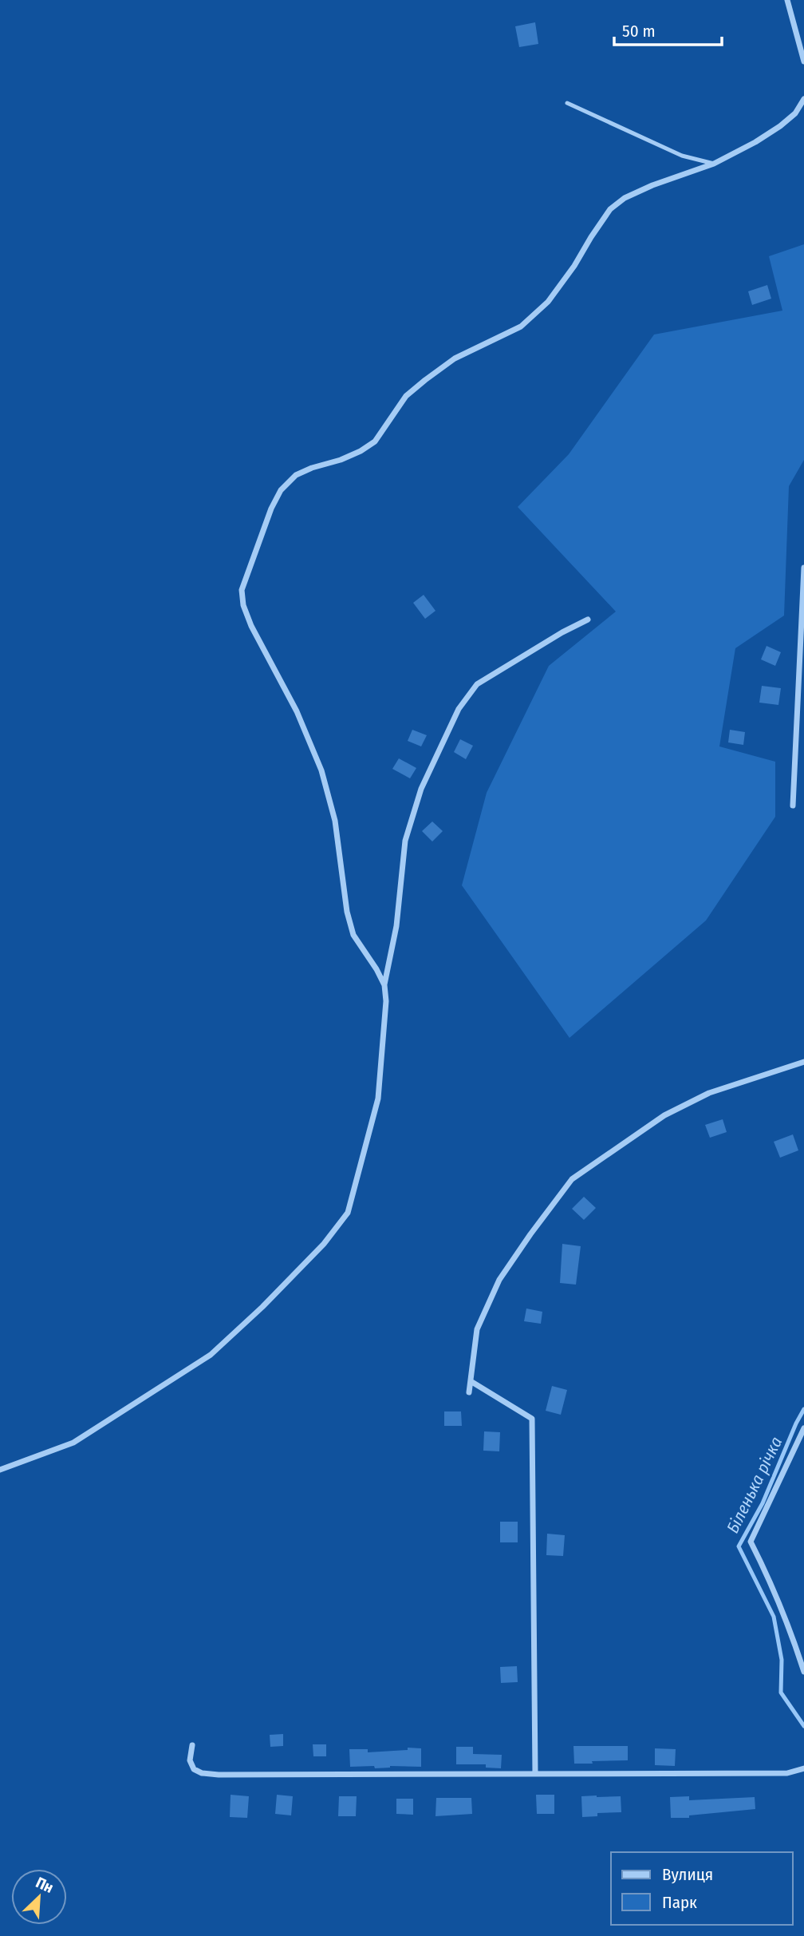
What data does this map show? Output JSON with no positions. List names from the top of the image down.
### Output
{
  "water": ["Біленька річка"],
  "legend": ["Вулиця", "Парк"],
  "scale_bar": "50 m",
  "north": "top right"
}
